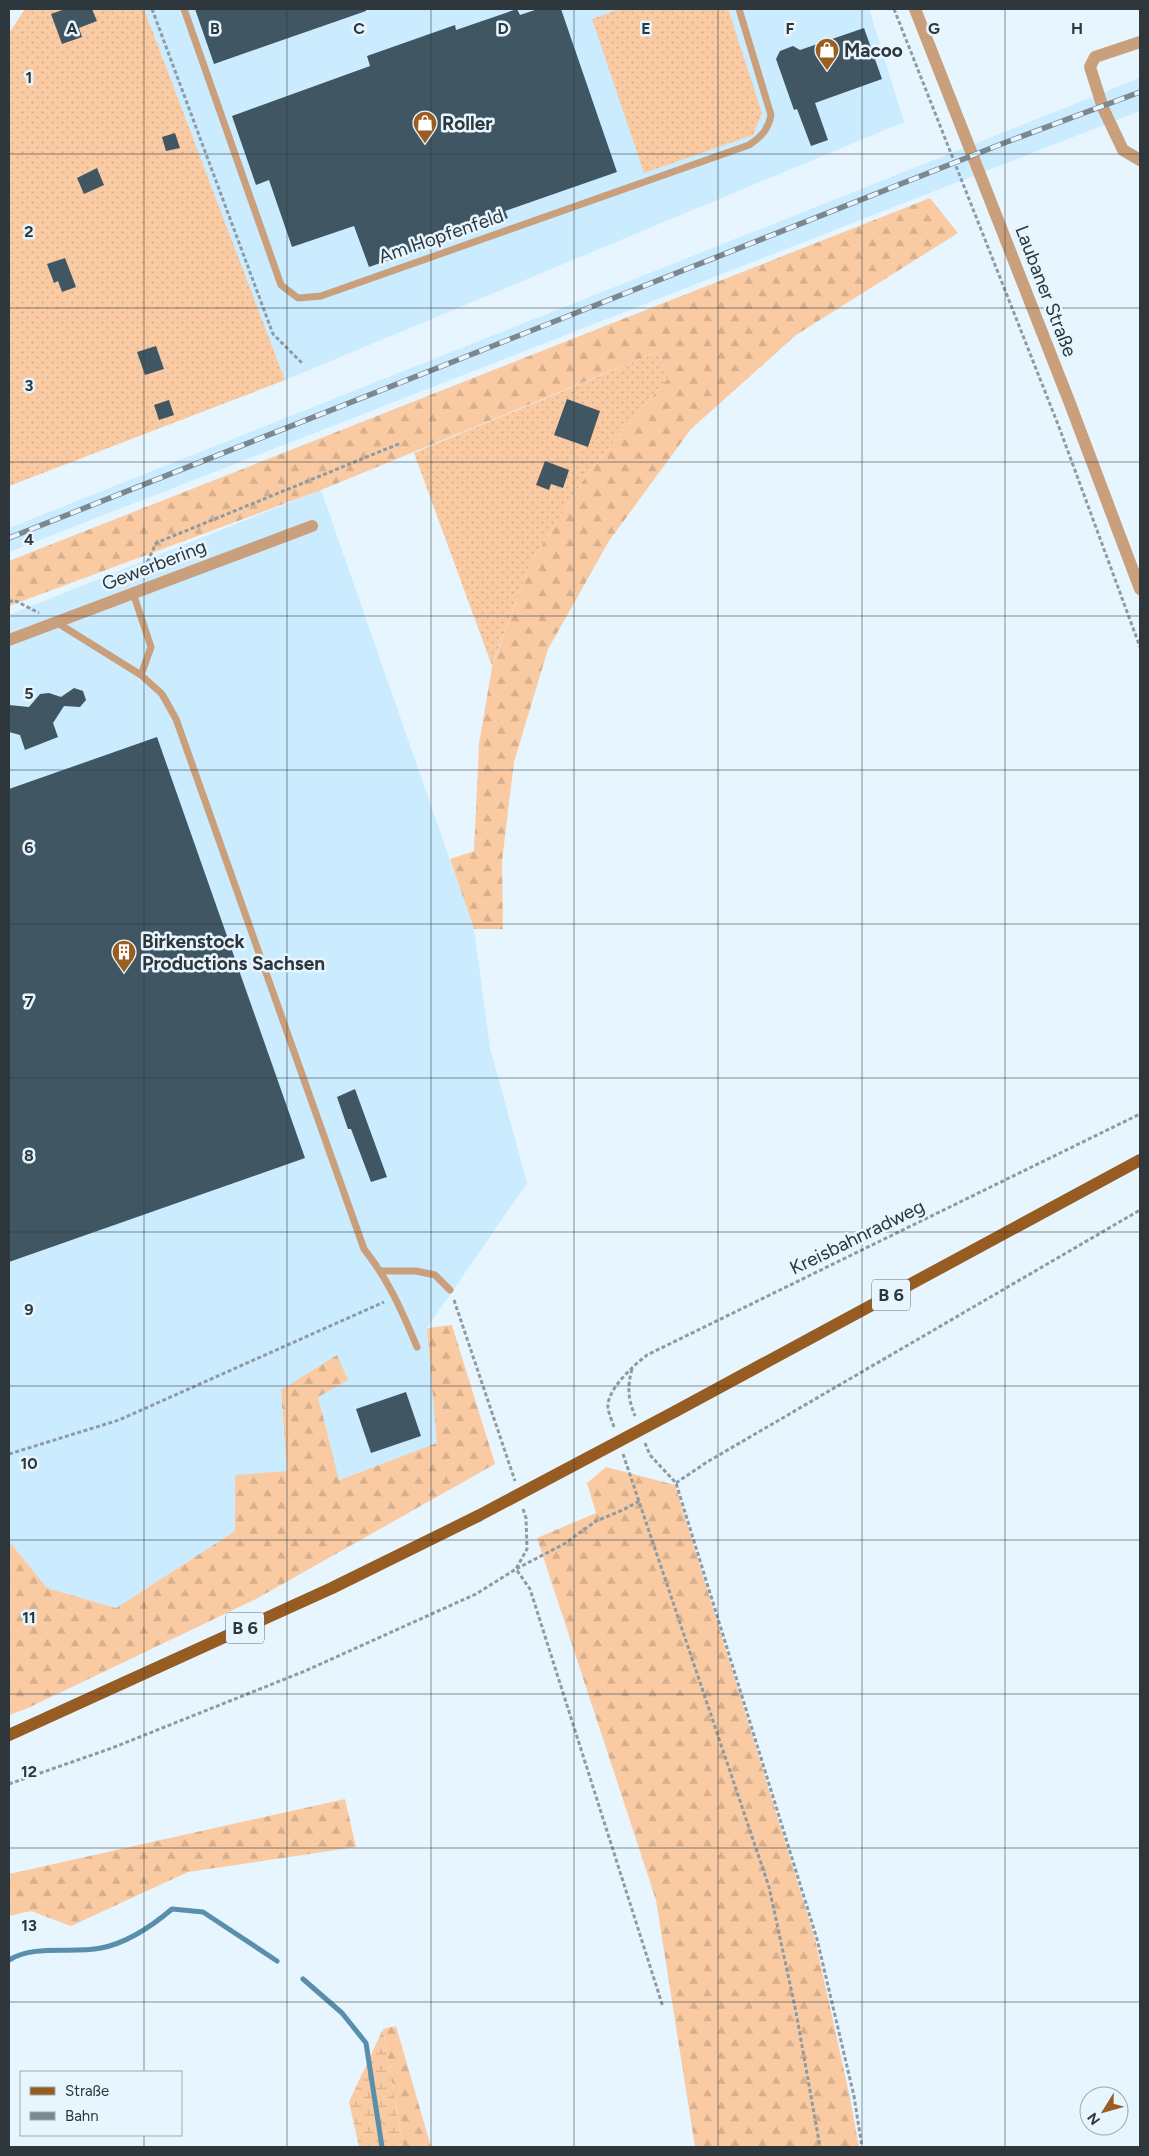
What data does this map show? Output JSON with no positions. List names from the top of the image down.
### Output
{
  "streets": {
    "main road": ["B 6"],
    "street": ["Laubaner Straße", "Gewerbering"],
    "lane": ["Am Hopfenfeld"],
    "path": ["Kreisbahnradweg"]
  },
  "places": {
    "shop": ["Macoo", "Roller"],
    "building": ["Birkenstock Productions Sachsen"]
  },
  "legend": ["Straße", "Bahn"],
  "north": "bottom left",
  "grid": {
    "columns": [
      "A",
      "B",
      "C",
      "D",
      "E",
      "F",
      "G",
      "H"
    ],
    "rows": [
      "1",
      "2",
      "3",
      "4",
      "5",
      "6",
      "7",
      "8",
      "9",
      "10",
      "11",
      "12",
      "13"
    ]
  }
}
